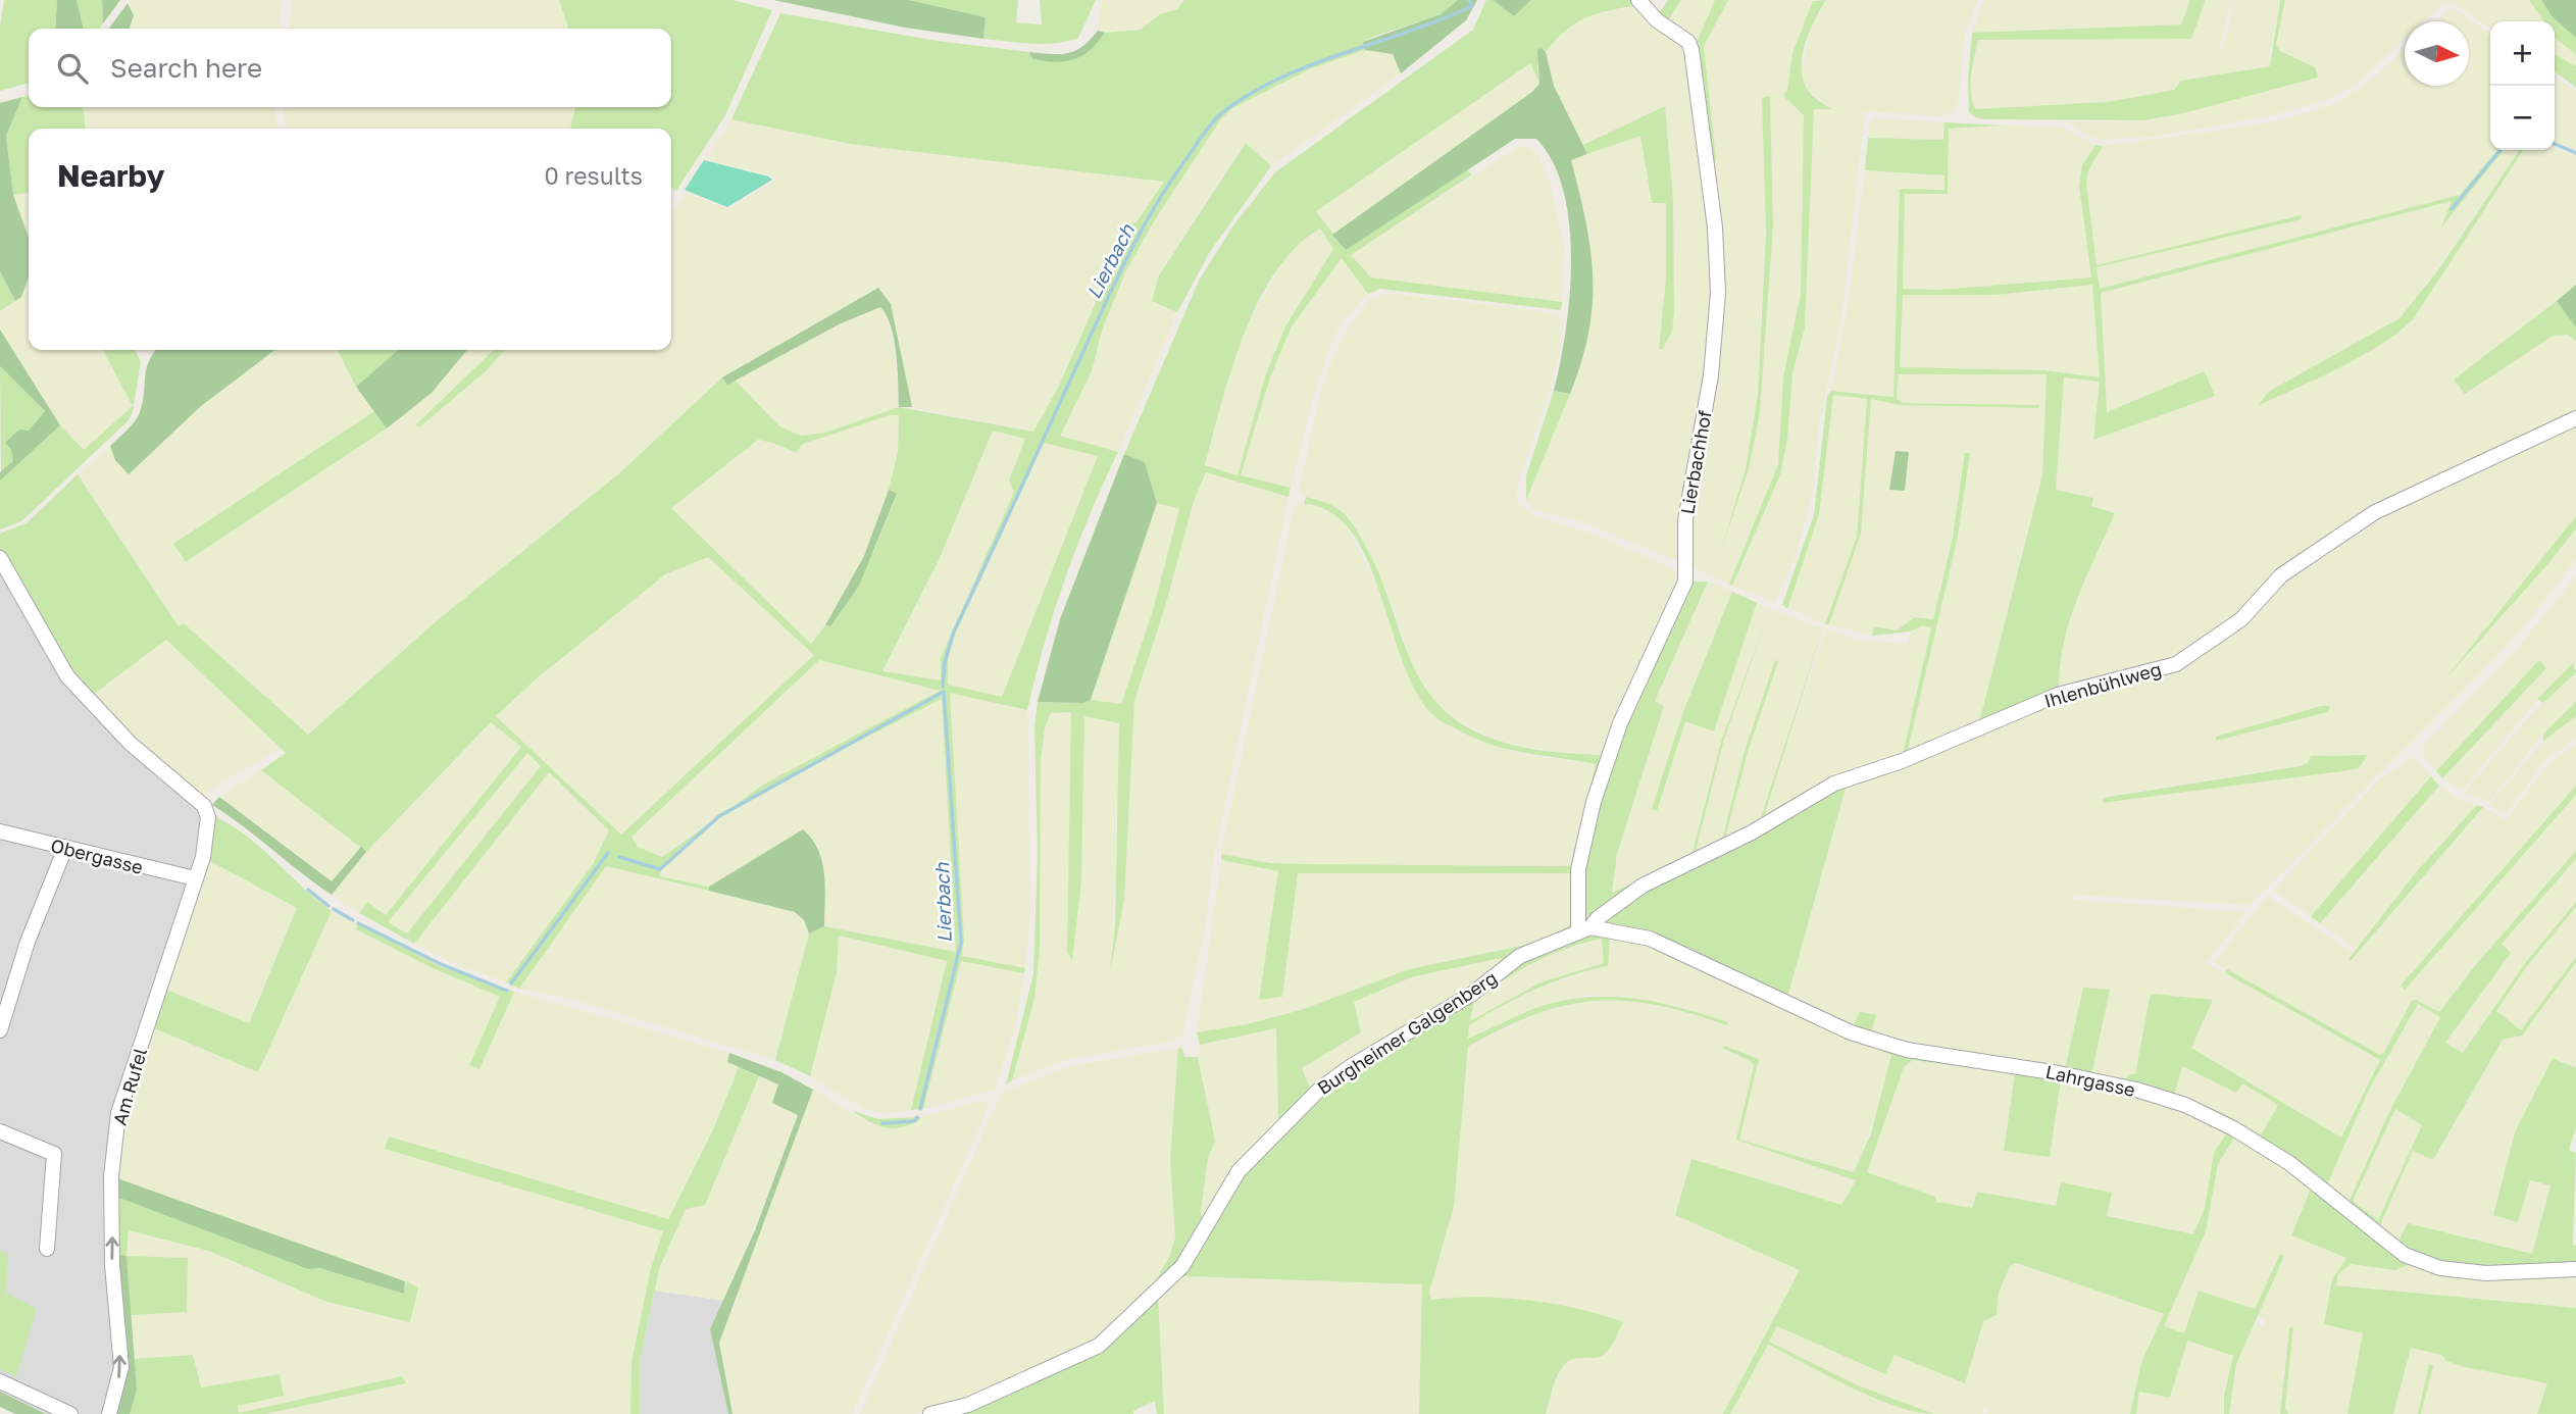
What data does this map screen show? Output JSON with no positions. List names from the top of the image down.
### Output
{
  "streets": {
    "street": [
      "Lierbachhof",
      "Ihlenbühlweg",
      "Obergasse",
      "Burgheimer Galgenberg",
      "Lahrgasse",
      "Am Rufel"
    ]
  },
  "crossings": [
    ["Lierbachhof", "Ihlenbühlweg"],
    ["Lierbachhof", "Burgheimer Galgenberg"],
    ["Lierbachhof", "Lahrgasse"],
    ["Ihlenbühlweg", "Burgheimer Galgenberg"],
    ["Ihlenbühlweg", "Lahrgasse"],
    ["Obergasse", "Am Rufel"],
    ["Burgheimer Galgenberg", "Lahrgasse"]
  ],
  "one_way": ["Am Rufel"],
  "water": ["Lierbach"],
  "north": "right",
  "page": {
    "map_buttons": ["+", "−"],
    "search": "Search here",
    "heading": ["Nearby", "0 results"]
  }
}
